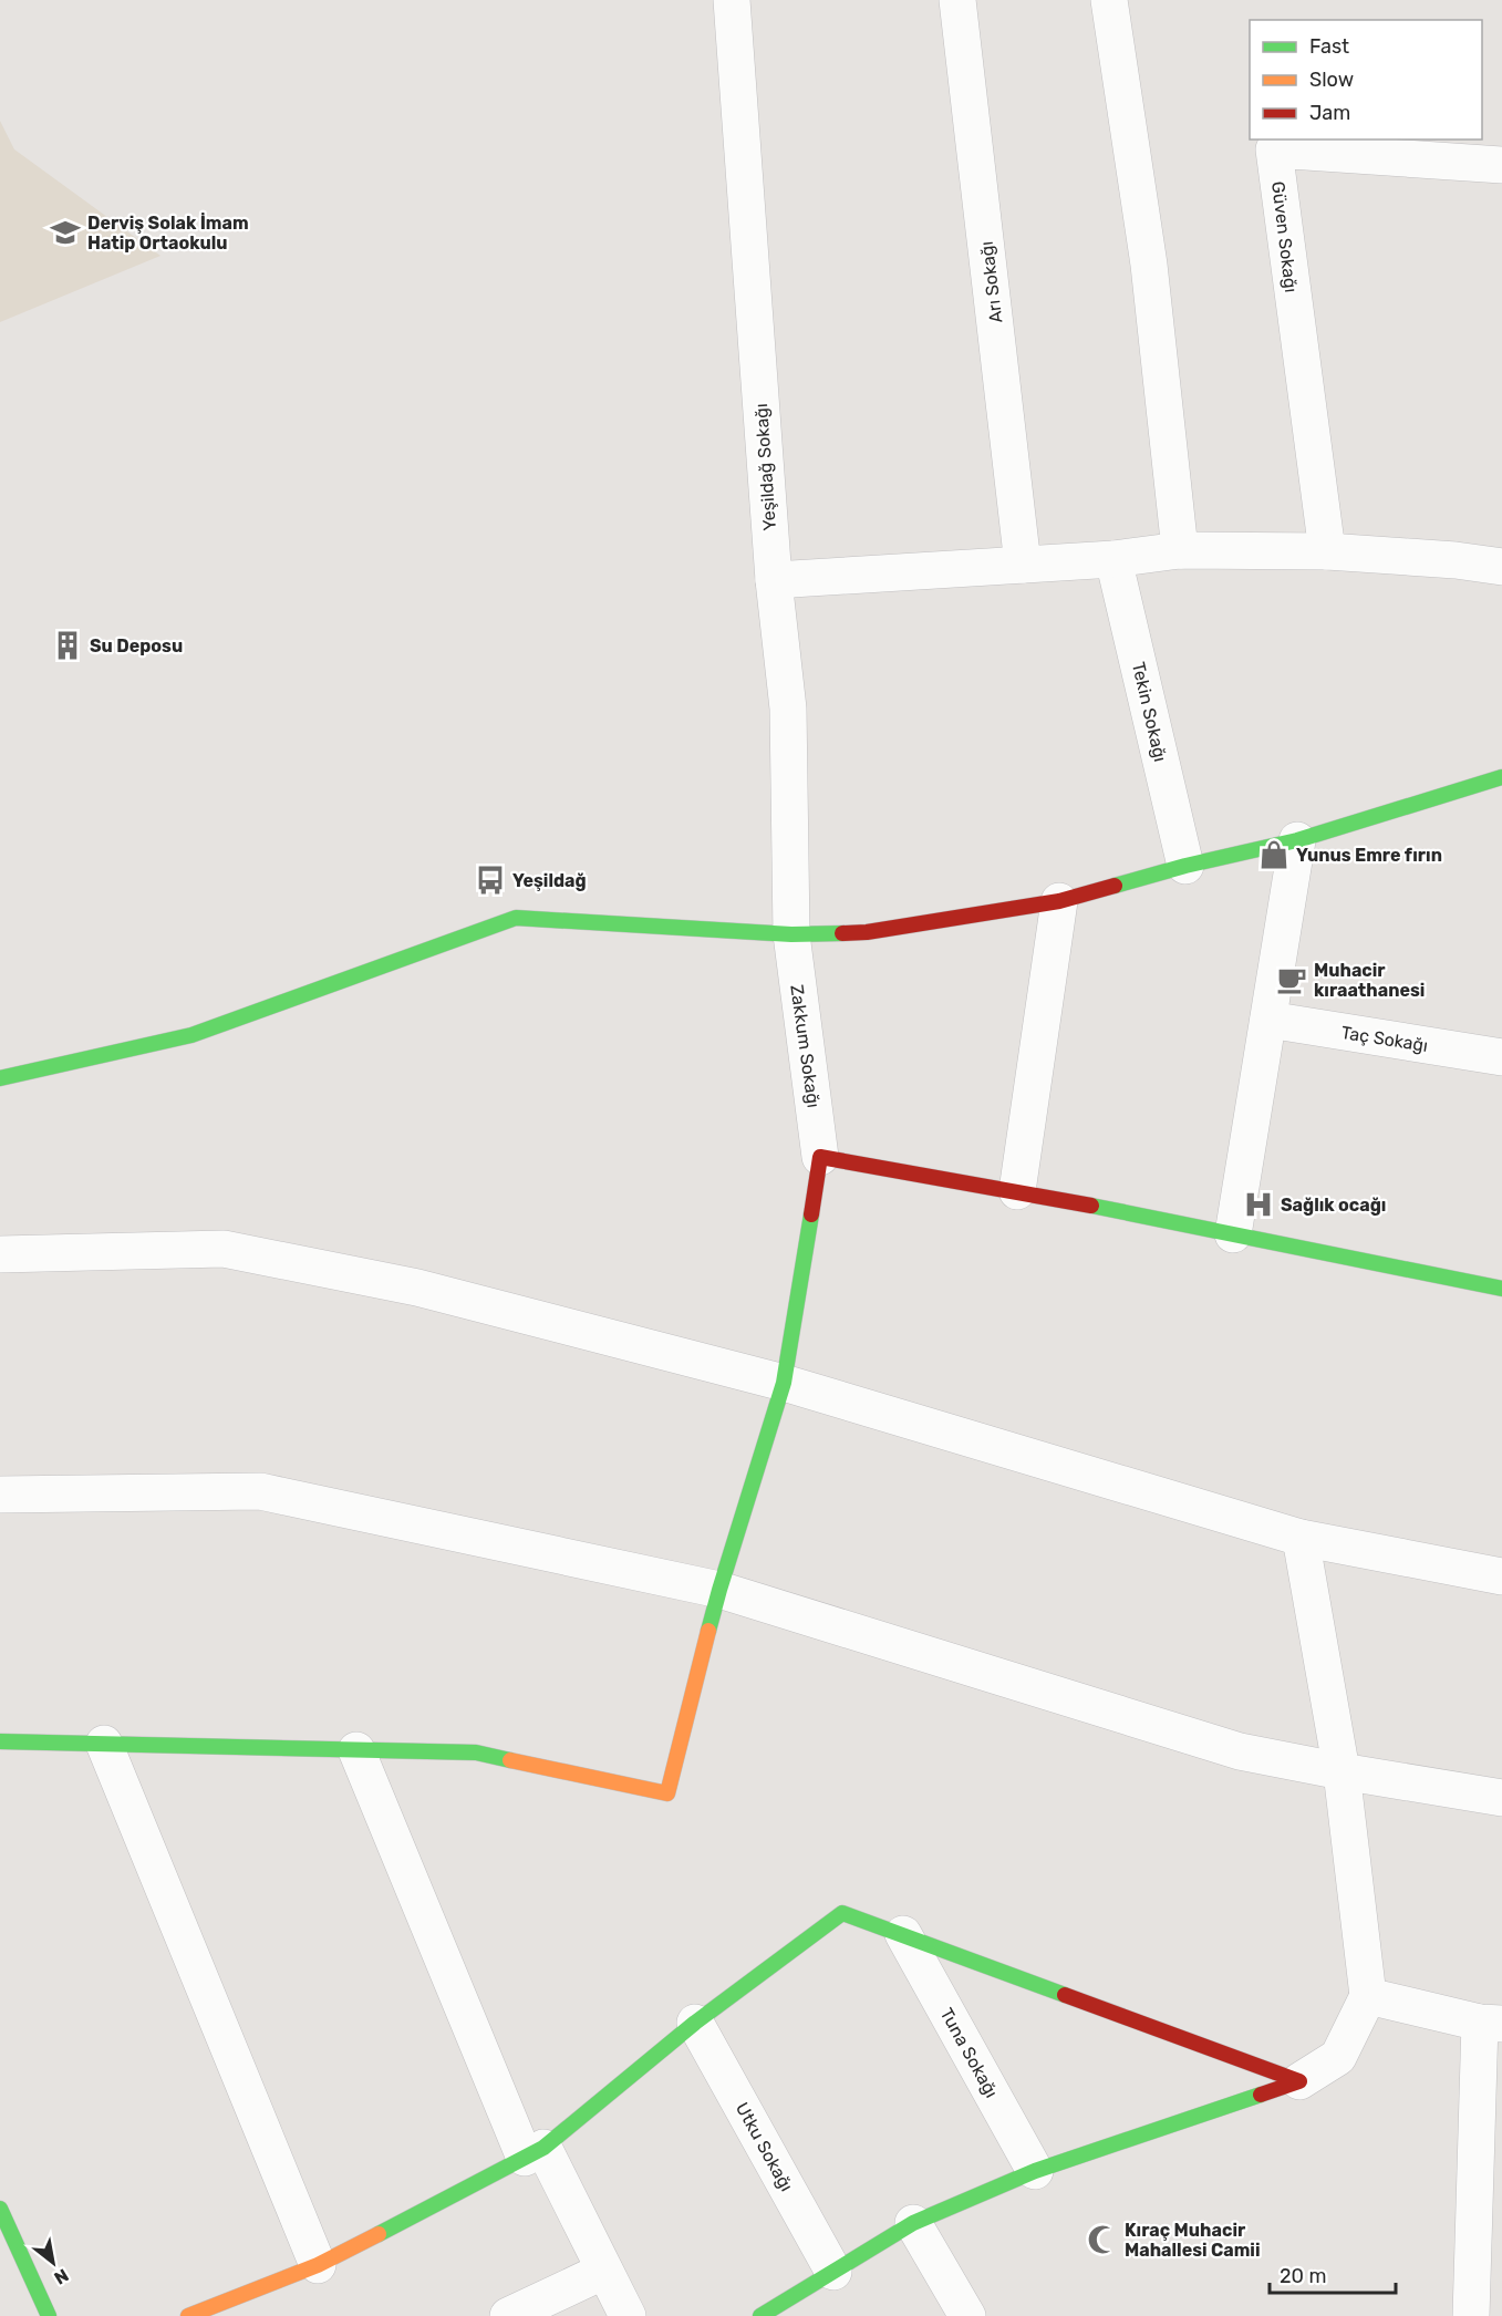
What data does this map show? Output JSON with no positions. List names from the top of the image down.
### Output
{
  "streets": {
    "street": [
      "Güven Sokağı",
      "Arı Sokağı",
      "Yeşildağ Sokağı",
      "Tekin Sokağı",
      "Taç Sokağı",
      "Zakkum Sokağı",
      "Tuna Sokağı",
      "Utku Sokağı"
    ]
  },
  "crossings": [
    ["Yeşildağ Sokağı", "Zakkum Sokağı"]
  ],
  "places": {
    "school or university": ["Derviş Solak İmam Hatip Ortaokulu"],
    "building": ["Su Deposu"],
    "shop": ["Yunus Emre fırın"],
    "bus stop": ["Yeşildağ"],
    "cafe": ["Muhacir kıraathanesi"],
    "hospital": ["Sağlık ocağı"],
    "mosque": ["Kıraç Muhacir Mahallesi Camii"]
  },
  "legend": ["Fast", "Slow", "Jam"],
  "scale_bar": "20 m",
  "north": "bottom right"
}
